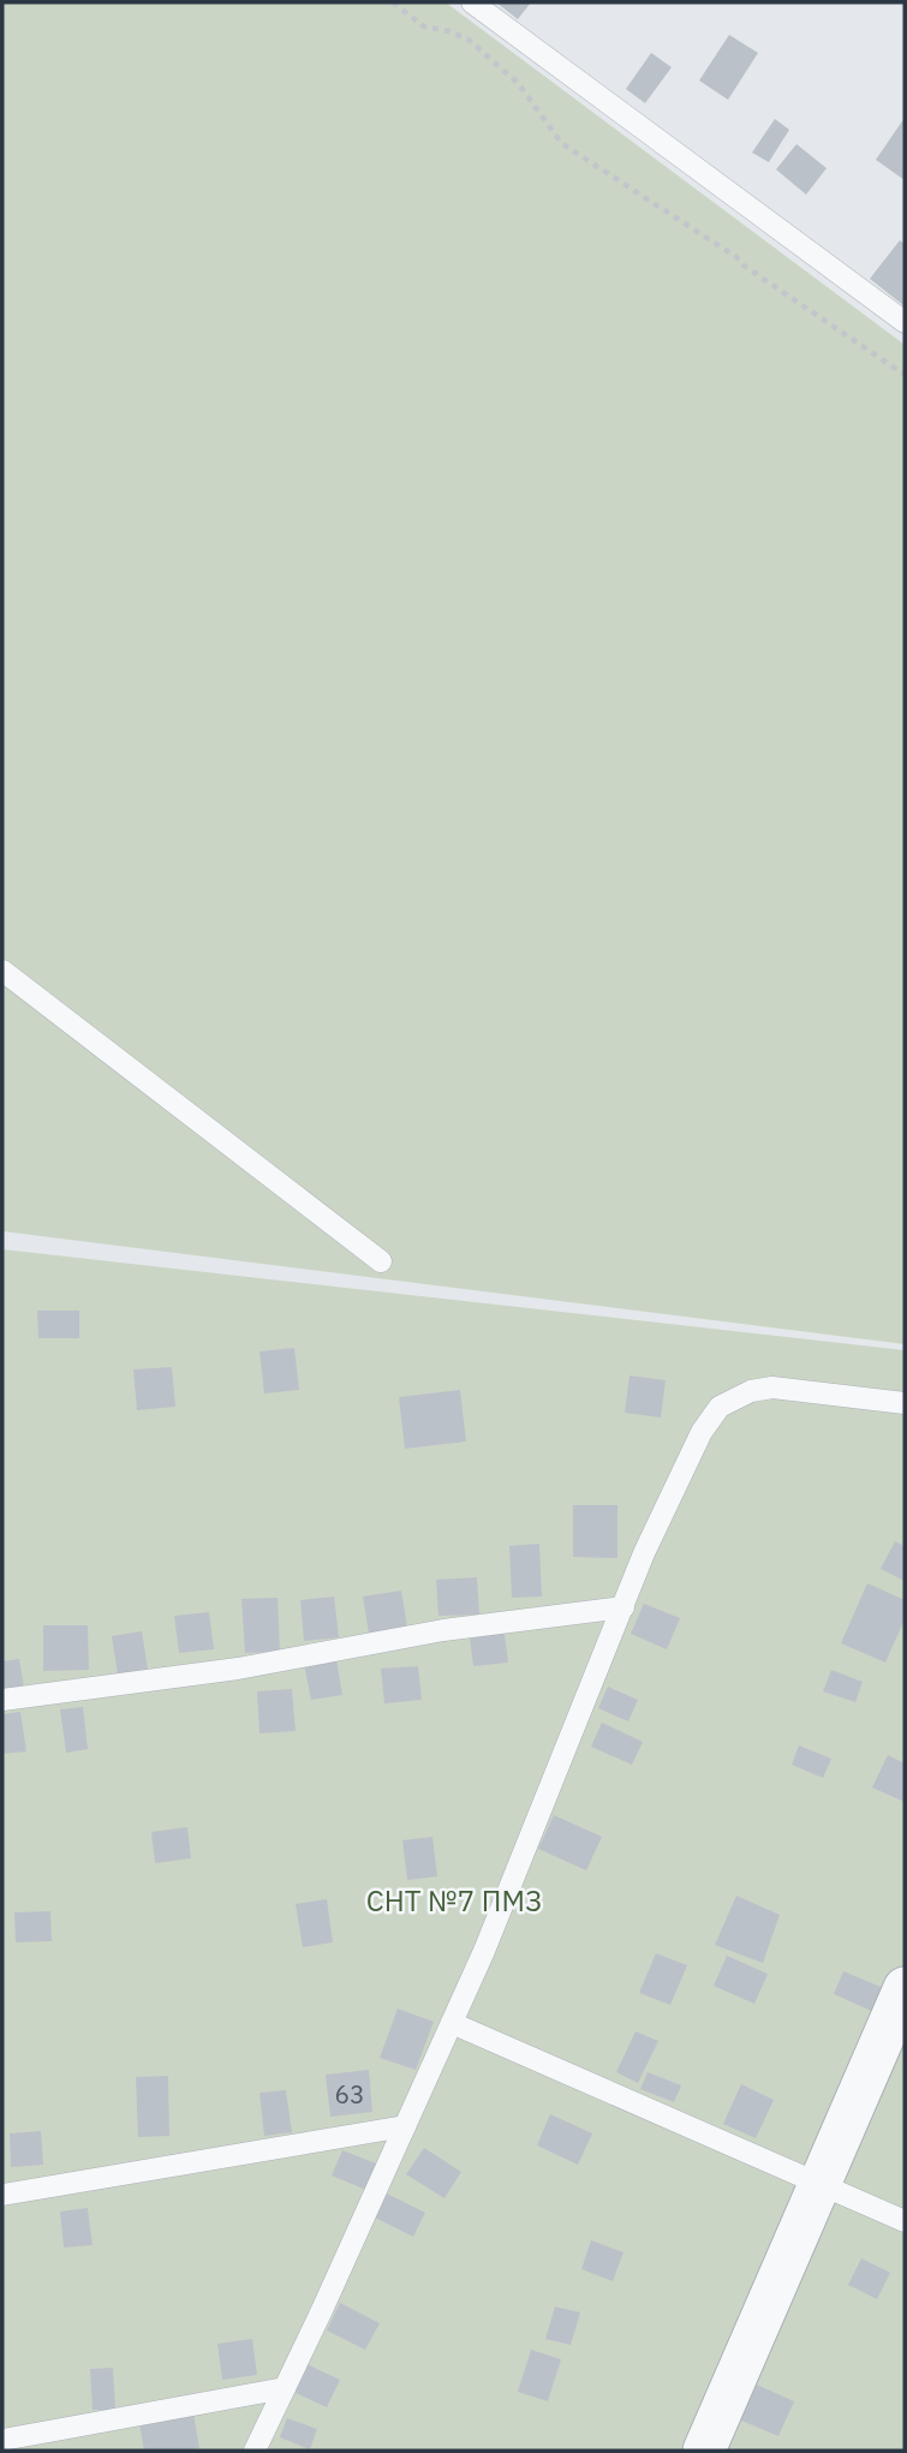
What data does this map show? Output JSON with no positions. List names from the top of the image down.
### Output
{
  "parks": ["СНТ №7 ПМЗ"],
  "house_numbers": ["63"]
}
